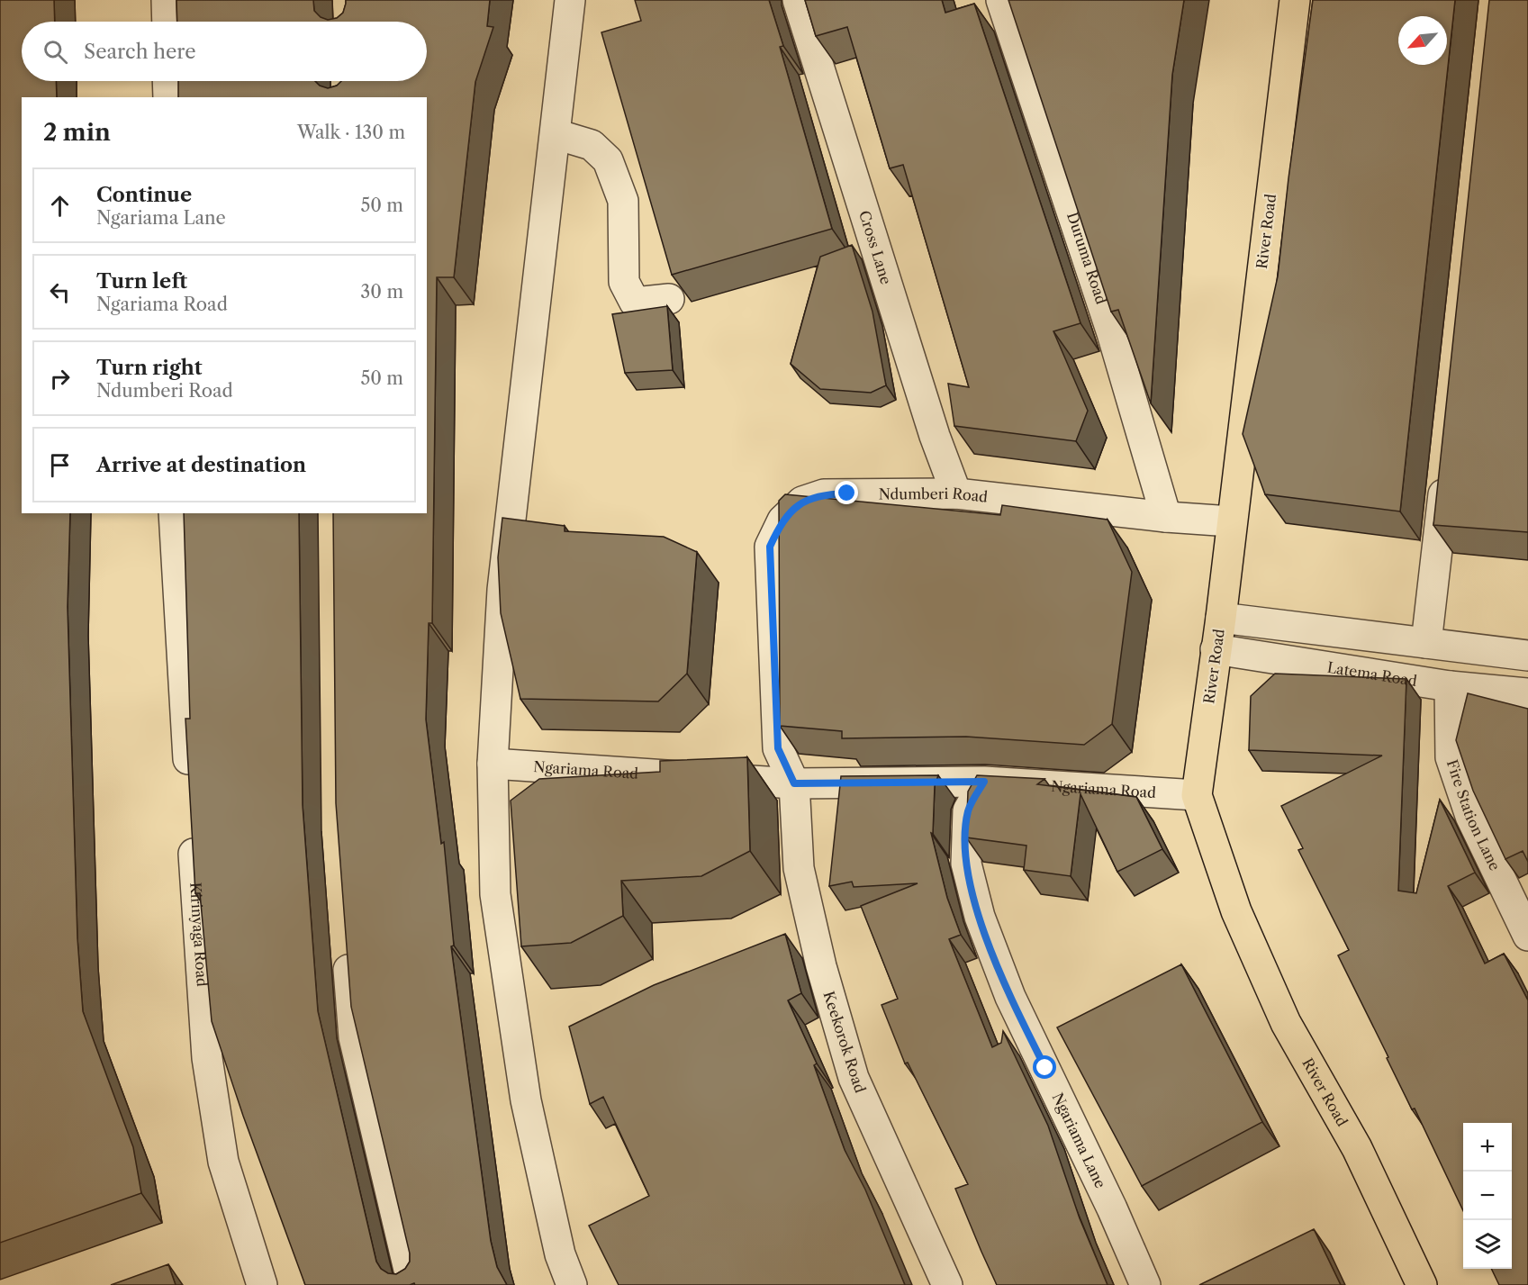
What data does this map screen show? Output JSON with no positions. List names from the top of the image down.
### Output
{
  "streets": {
    "main road": ["River Road"],
    "street": [
      "Cross Lane",
      "Duruma Road",
      "Ndumberi Road",
      "Latema Road",
      "Ngariama Road",
      "Fire Station Lane",
      "Kirinyaga Road",
      "Keekorok Road",
      "Ngariama Lane"
    ]
  },
  "crossings": [
    ["River Road", "Ndumberi Road"],
    ["River Road", "Latema Road"],
    ["River Road", "Ngariama Road"],
    ["Cross Lane", "Ndumberi Road"],
    ["Duruma Road", "Ndumberi Road"],
    ["Ndumberi Road", "Ngariama Road"],
    ["Ndumberi Road", "Keekorok Road"],
    ["Latema Road", "Fire Station Lane"],
    ["Ngariama Road", "Keekorok Road"],
    ["Ngariama Road", "Ngariama Lane"]
  ],
  "north": "bottom left",
  "page": {
    "search": "Search here",
    "heading": ["2 min", "Walk · 130 m"],
    "list": [
      ["Continue", "Ngariama Lane", "50 m"],
      ["Turn left", "Ngariama Road", "30 m"],
      ["Turn right", "Ndumberi Road", "50 m"],
      "Arrive at destination"
    ],
    "map_buttons": ["+", "−"]
  }
}
